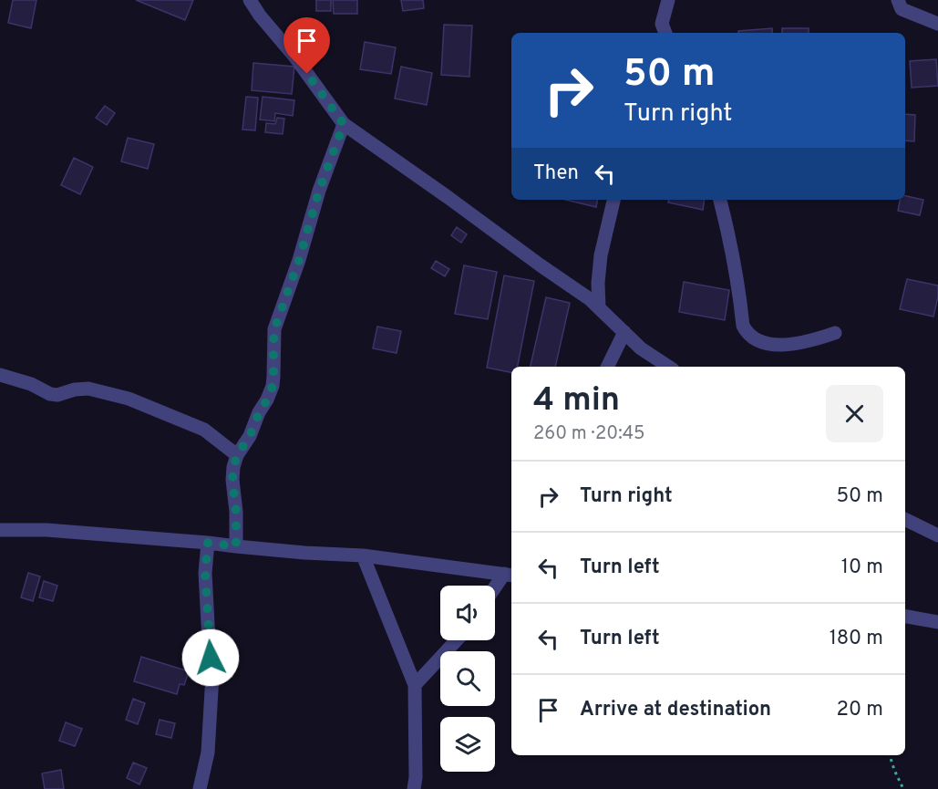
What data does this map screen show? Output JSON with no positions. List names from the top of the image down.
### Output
{
  "page": {
    "turn": ["50 m", "Turn right"],
    "then": "Then",
    "heading": ["4 min", "260 m · 20:45"],
    "list": [
      {
        "name": "Turn right",
        "value": "50 m"
      },
      {
        "name": "Turn left",
        "value": "10 m"
      },
      {
        "name": "Turn left",
        "value": "180 m"
      },
      {
        "name": "Arrive at destination",
        "value": "20 m"
      }
    ]
  }
}
